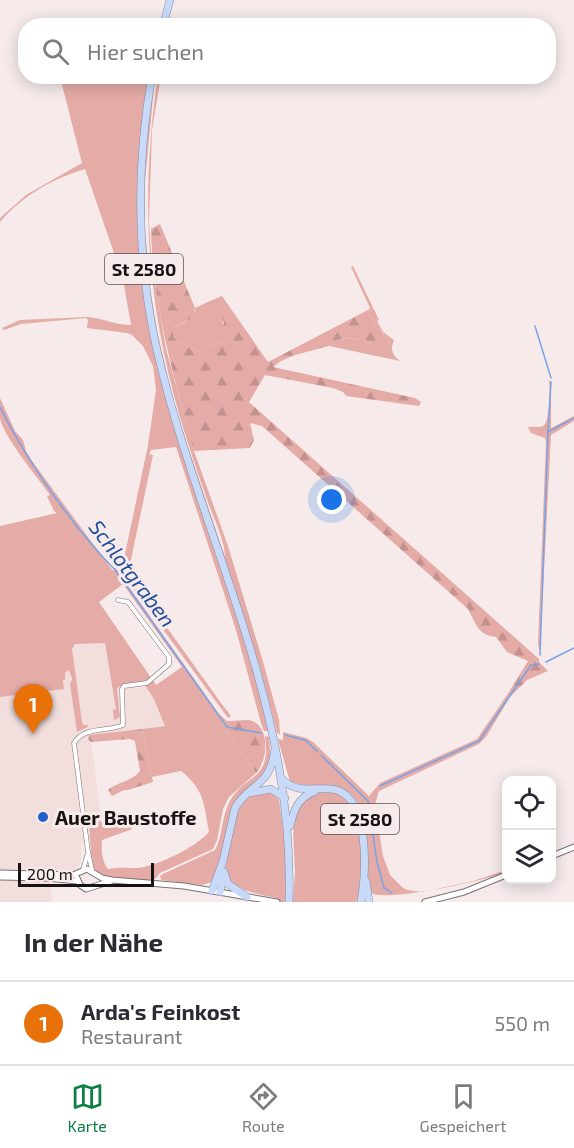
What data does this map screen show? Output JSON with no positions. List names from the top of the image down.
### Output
{
  "streets": {
    "highway": ["St 2580"]
  },
  "water": ["Schlotgraben"],
  "places": ["Auer Baustoffe"],
  "scale_bar": "200 m",
  "page": {
    "search": "Hier suchen",
    "pins": "1",
    "scale": "200 m",
    "heading": "In der Nähe",
    "list": [
      {
        "mark": "1",
        "name": "Arda's Feinkost",
        "note": "Restaurant",
        "value": "550 m"
      }
    ],
    "nav": ["Karte", "Route", "Gespeichert"]
  }
}
